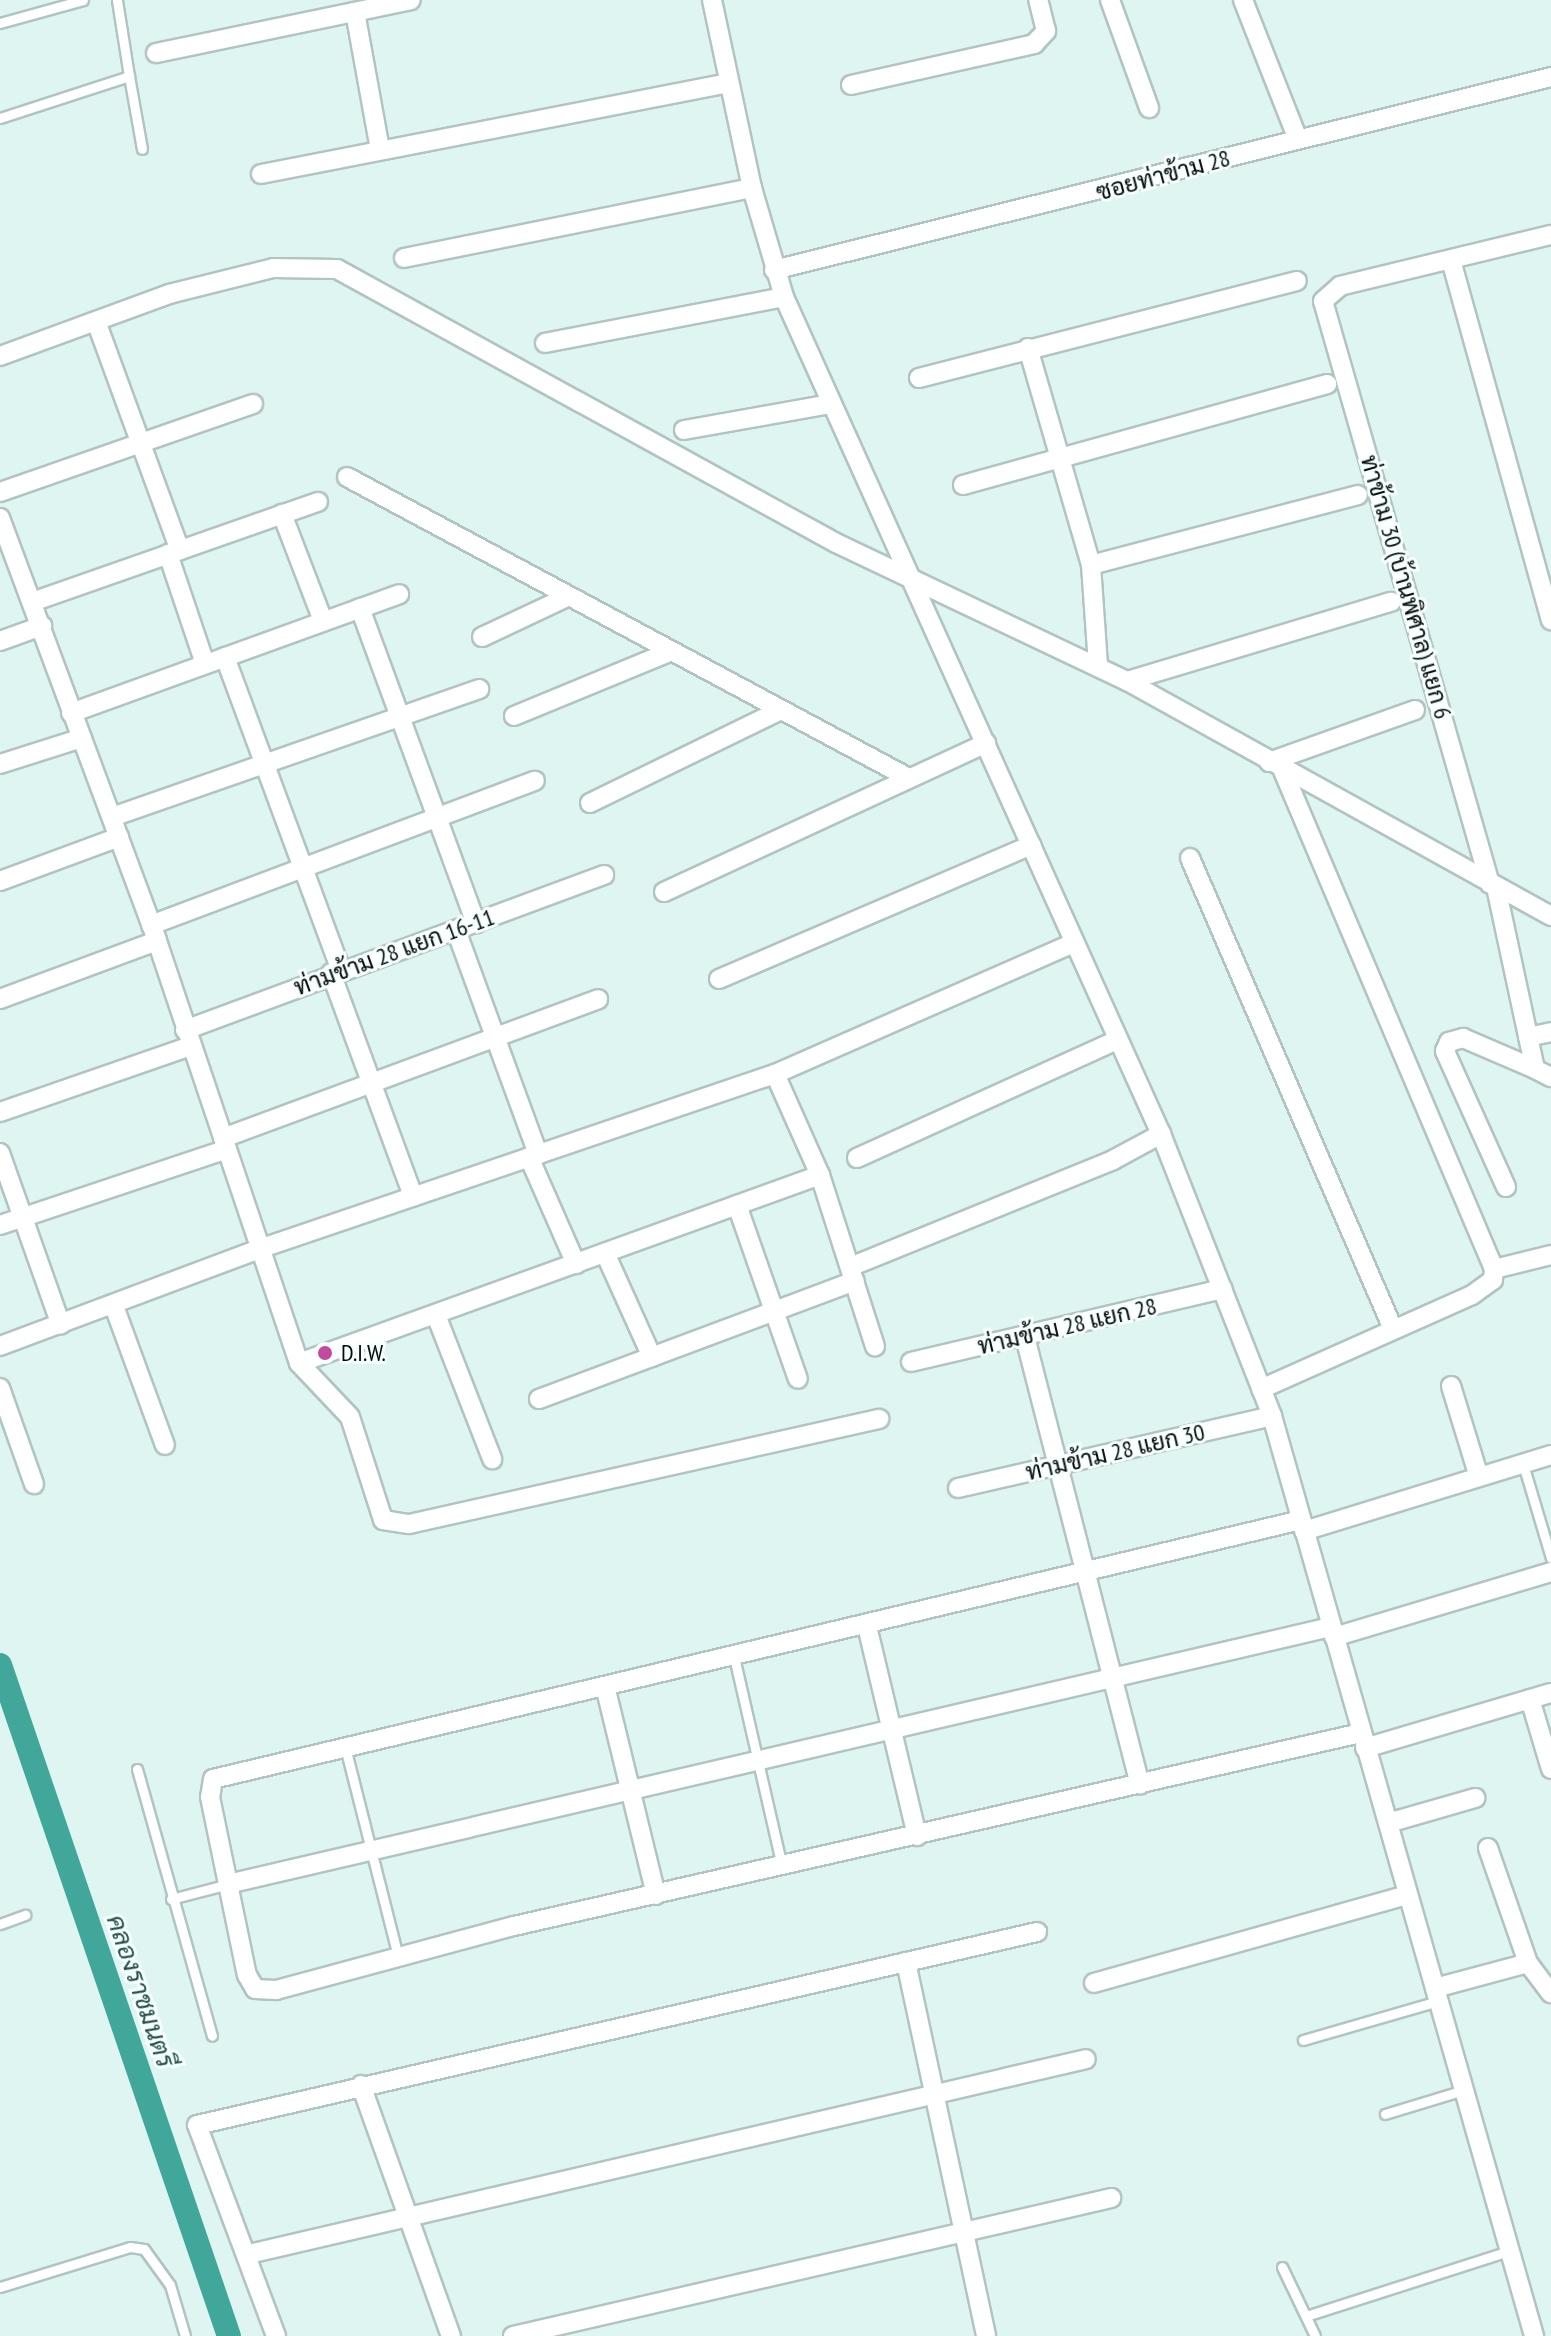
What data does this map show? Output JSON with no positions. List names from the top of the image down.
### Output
{
  "streets": {
    "street": [
      "ซอยท่าข้าม 28",
      "ท่าข้าม 30 (บ้านพิศาล) แยก 6",
      "ท่ามข้าม 28 แยก 16-11",
      "ท่ามข้าม 28 แยก 28",
      "ท่ามข้าม 28 แยก 30"
    ]
  },
  "water": ["คลองราชมนตรี"],
  "places": ["D.I.W."]
}
